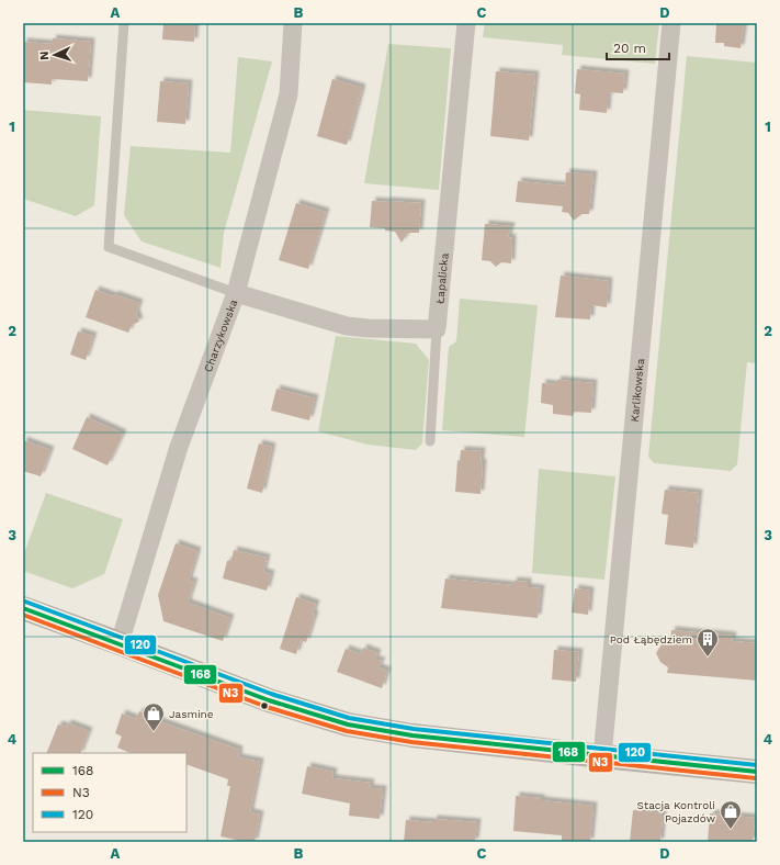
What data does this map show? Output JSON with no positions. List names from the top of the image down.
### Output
{
  "streets": {
    "street": ["Łapalicka", "Charzykowska", "Karlikowska"]
  },
  "places": {
    "building": ["Pod Łąbędziem"],
    "shop": ["Jasmine", "Stacja Kontroli Pojazdów"]
  },
  "lines": ["transit line 120", "transit line 168", "transit line N3"],
  "legend": ["168", "N3", "120"],
  "scale_bar": "20 m",
  "north": "left",
  "grid": {
    "columns": [
      "A",
      "B",
      "C",
      "D"
    ],
    "rows": [
      "1",
      "2",
      "3",
      "4"
    ]
  }
}
